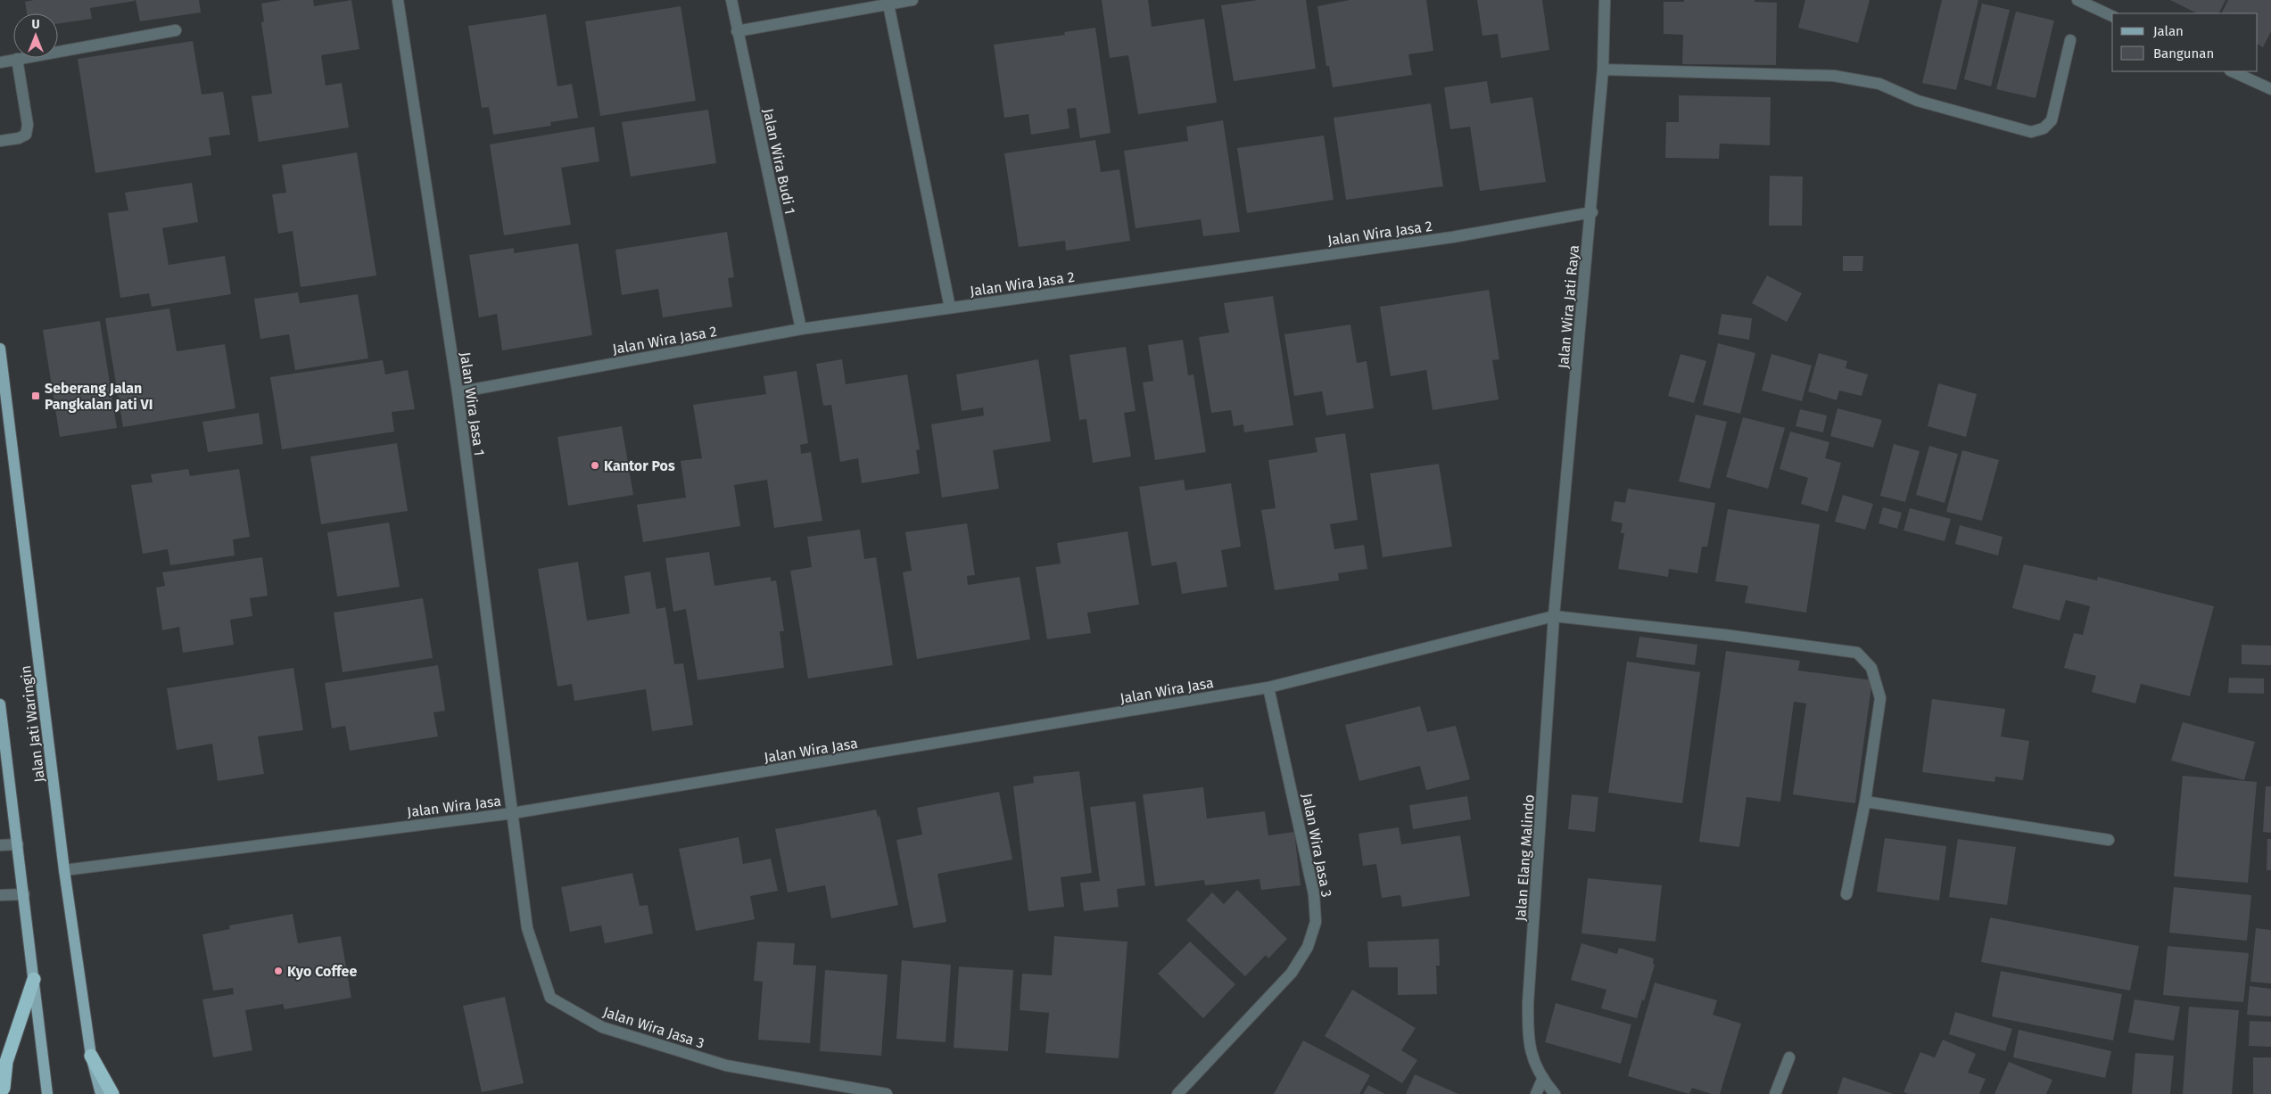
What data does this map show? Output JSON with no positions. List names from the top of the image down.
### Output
{
  "streets": {
    "main road": ["Jalan Jati Waringin"],
    "street": [
      "Jalan Wira Budi 1",
      "Jalan Wira Jasa 2",
      "Jalan Wira Jati Raya",
      "Jalan Wira Jasa 1",
      "Jalan Wira Jasa",
      "Jalan Wira Jasa 3",
      "Jalan Elang Malindo"
    ]
  },
  "crossings": [
    ["Jalan Wira Budi 1", "Jalan Wira Jasa 2"],
    ["Jalan Wira Jasa 2", "Jalan Wira Jati Raya"],
    ["Jalan Wira Jasa 2", "Jalan Wira Jasa 1"],
    ["Jalan Wira Jati Raya", "Jalan Wira Jasa"],
    ["Jalan Wira Jati Raya", "Jalan Elang Malindo"],
    ["Jalan Wira Jasa 1", "Jalan Wira Jasa"],
    ["Jalan Wira Jasa 1", "Jalan Wira Jasa 3"],
    ["Jalan Wira Jasa", "Jalan Jati Waringin"],
    ["Jalan Wira Jasa", "Jalan Wira Jasa 3"],
    ["Jalan Wira Jasa", "Jalan Elang Malindo"]
  ],
  "places": {
    "transit": ["Seberang Jalan Pangkalan Jati VI"],
    "other": ["Kantor Pos", "Kyo Coffee"]
  },
  "legend": ["Jalan", "Bangunan"],
  "north": "top"
}
